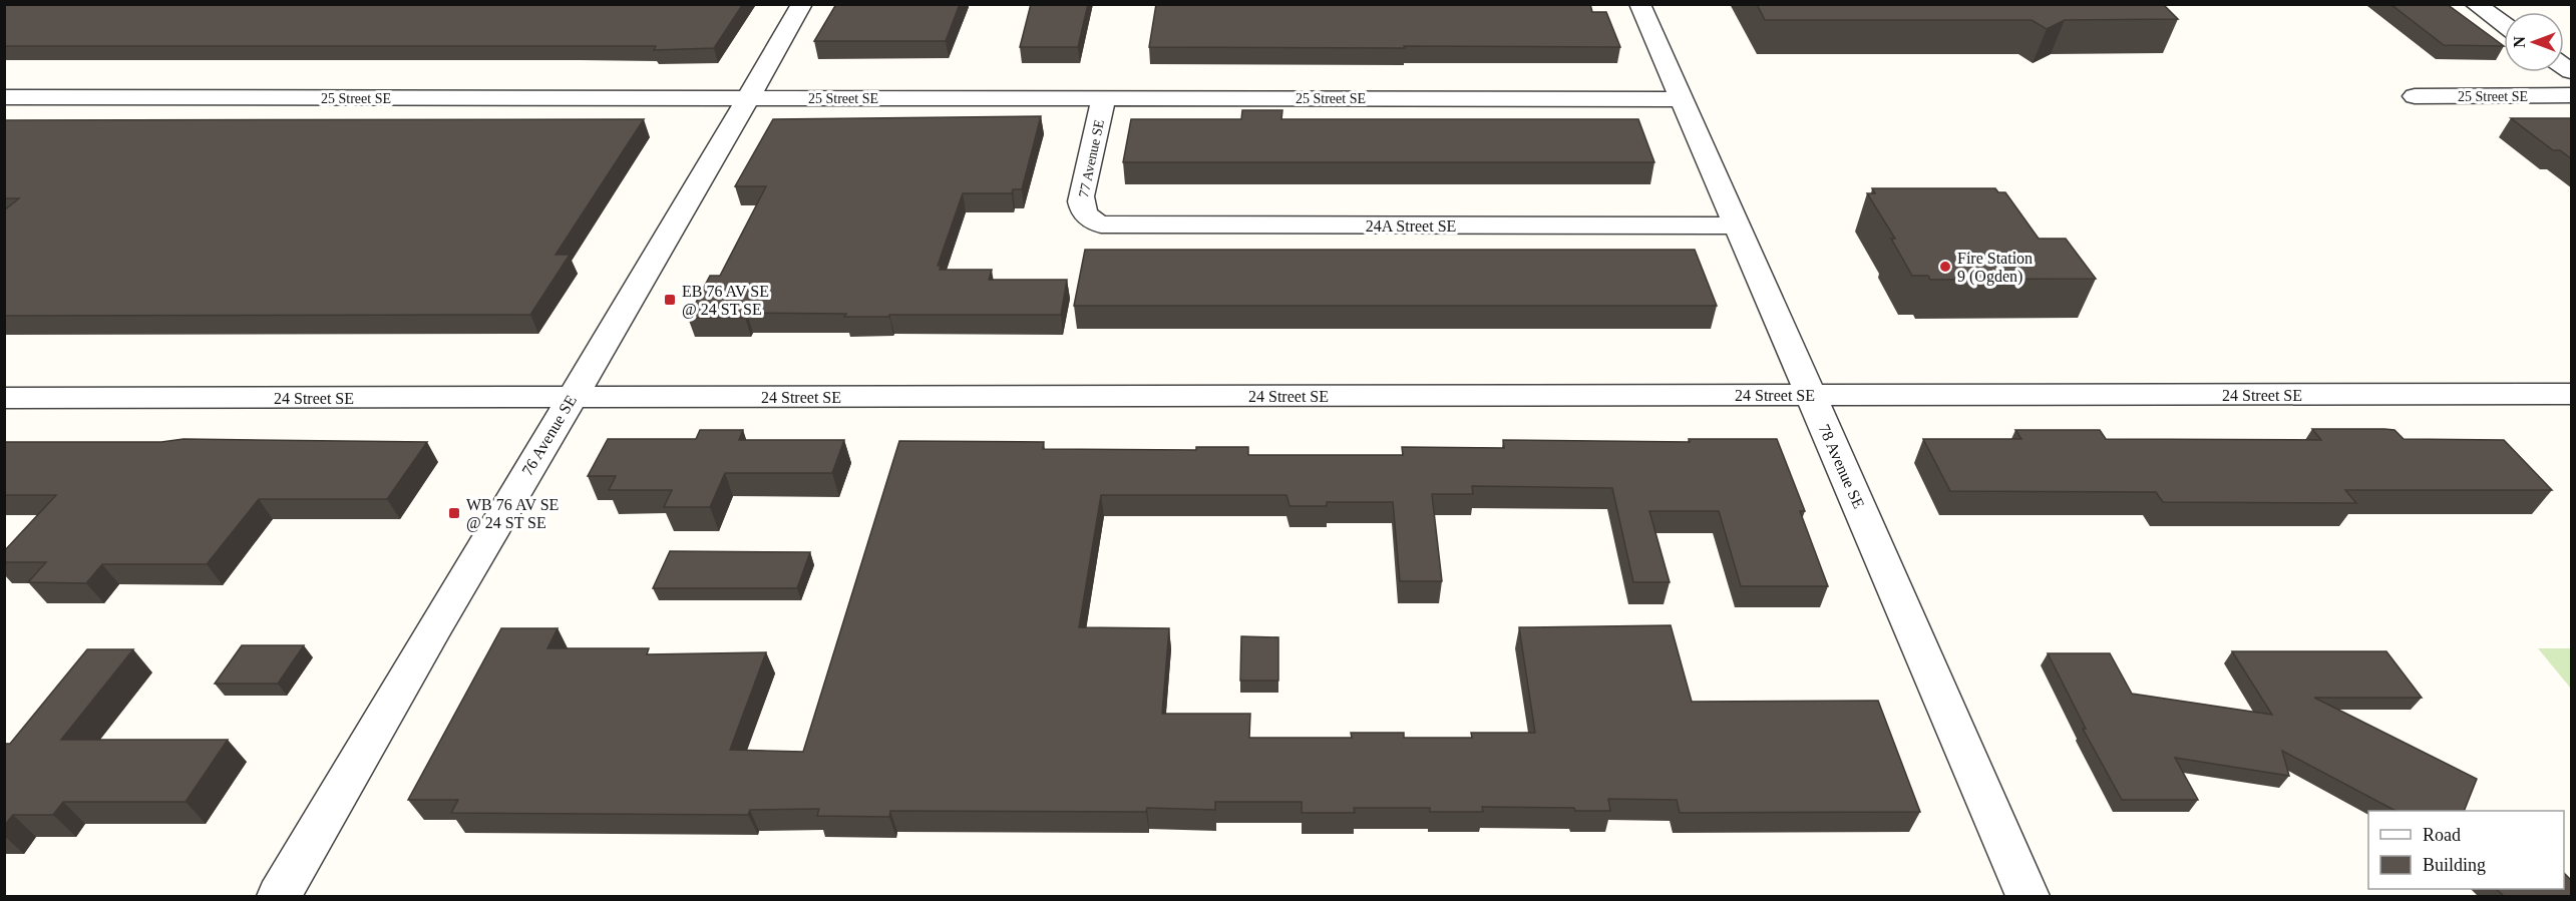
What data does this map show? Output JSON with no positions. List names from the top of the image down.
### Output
{
  "streets": {
    "street": [
      "25 Street SE",
      "77 Avenue SE",
      "24A Street SE",
      "24 Street SE",
      "76 Avenue SE",
      "78 Avenue SE"
    ]
  },
  "crossings": [
    ["25 Street SE", "77 Avenue SE"],
    ["25 Street SE", "76 Avenue SE"],
    ["25 Street SE", "78 Avenue SE"],
    ["77 Avenue SE", "24A Street SE"],
    ["24A Street SE", "78 Avenue SE"],
    ["24 Street SE", "76 Avenue SE"],
    ["24 Street SE", "78 Avenue SE"]
  ],
  "places": {
    "other": ["Fire Station 9 (Ogden)"],
    "transit": ["EB 76 AV SE @ 24 ST SE", "WB 76 AV SE @ 24 ST SE"]
  },
  "legend": ["Road", "Building"],
  "north": "left"
}
